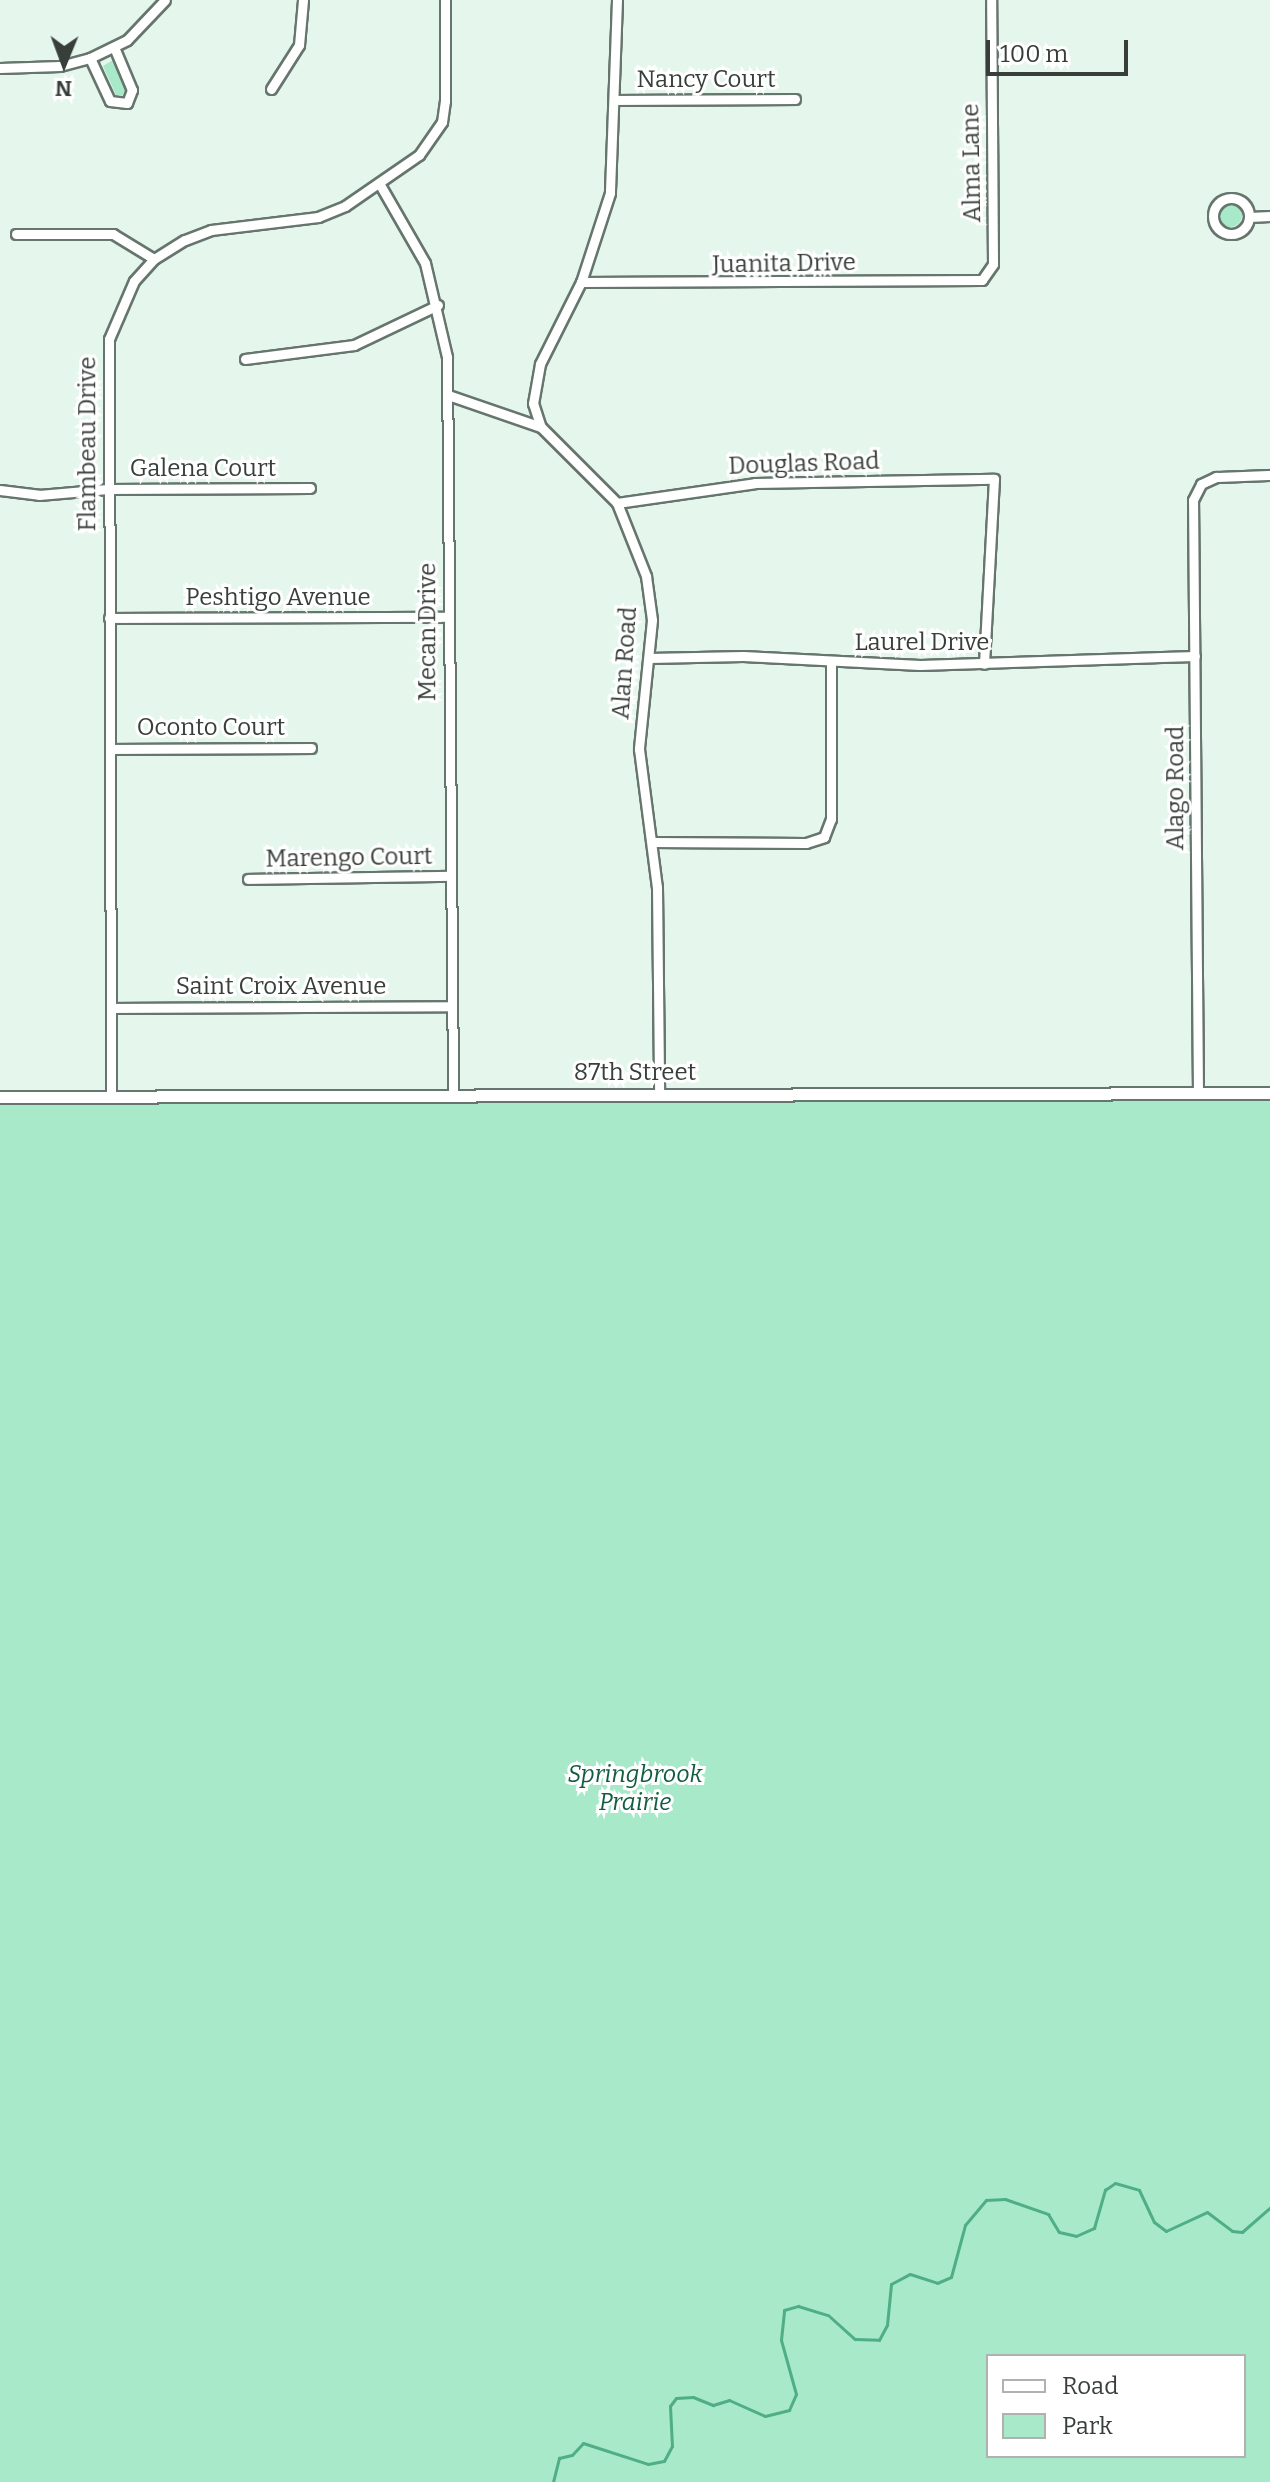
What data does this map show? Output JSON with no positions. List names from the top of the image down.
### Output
{
  "streets": {
    "street": [
      "Nancy Court",
      "Alma Lane",
      "Juanita Drive",
      "Flambeau Drive",
      "Douglas Road",
      "Galena Court",
      "Peshtigo Avenue",
      "Mecan Drive",
      "Laurel Drive",
      "Alan Road",
      "Oconto Court",
      "Alago Road",
      "Marengo Court",
      "Saint Croix Avenue",
      "87th Street"
    ]
  },
  "crossings": [
    ["Alma Lane", "Juanita Drive"],
    ["Flambeau Drive", "Galena Court"],
    ["Flambeau Drive", "Peshtigo Avenue"],
    ["Flambeau Drive", "Mecan Drive"],
    ["Flambeau Drive", "Oconto Court"],
    ["Flambeau Drive", "Saint Croix Avenue"],
    ["Flambeau Drive", "87th Street"],
    ["Douglas Road", "Laurel Drive"],
    ["Douglas Road", "Alan Road"],
    ["Peshtigo Avenue", "Mecan Drive"],
    ["Mecan Drive", "Marengo Court"],
    ["Mecan Drive", "Saint Croix Avenue"],
    ["Mecan Drive", "87th Street"],
    ["Laurel Drive", "Alan Road"],
    ["Laurel Drive", "Alago Road"],
    ["Alan Road", "87th Street"],
    ["Alago Road", "87th Street"]
  ],
  "parks": ["Springbrook Prairie"],
  "legend": ["Road", "Park"],
  "scale_bar": "100 m",
  "north": "bottom"
}
